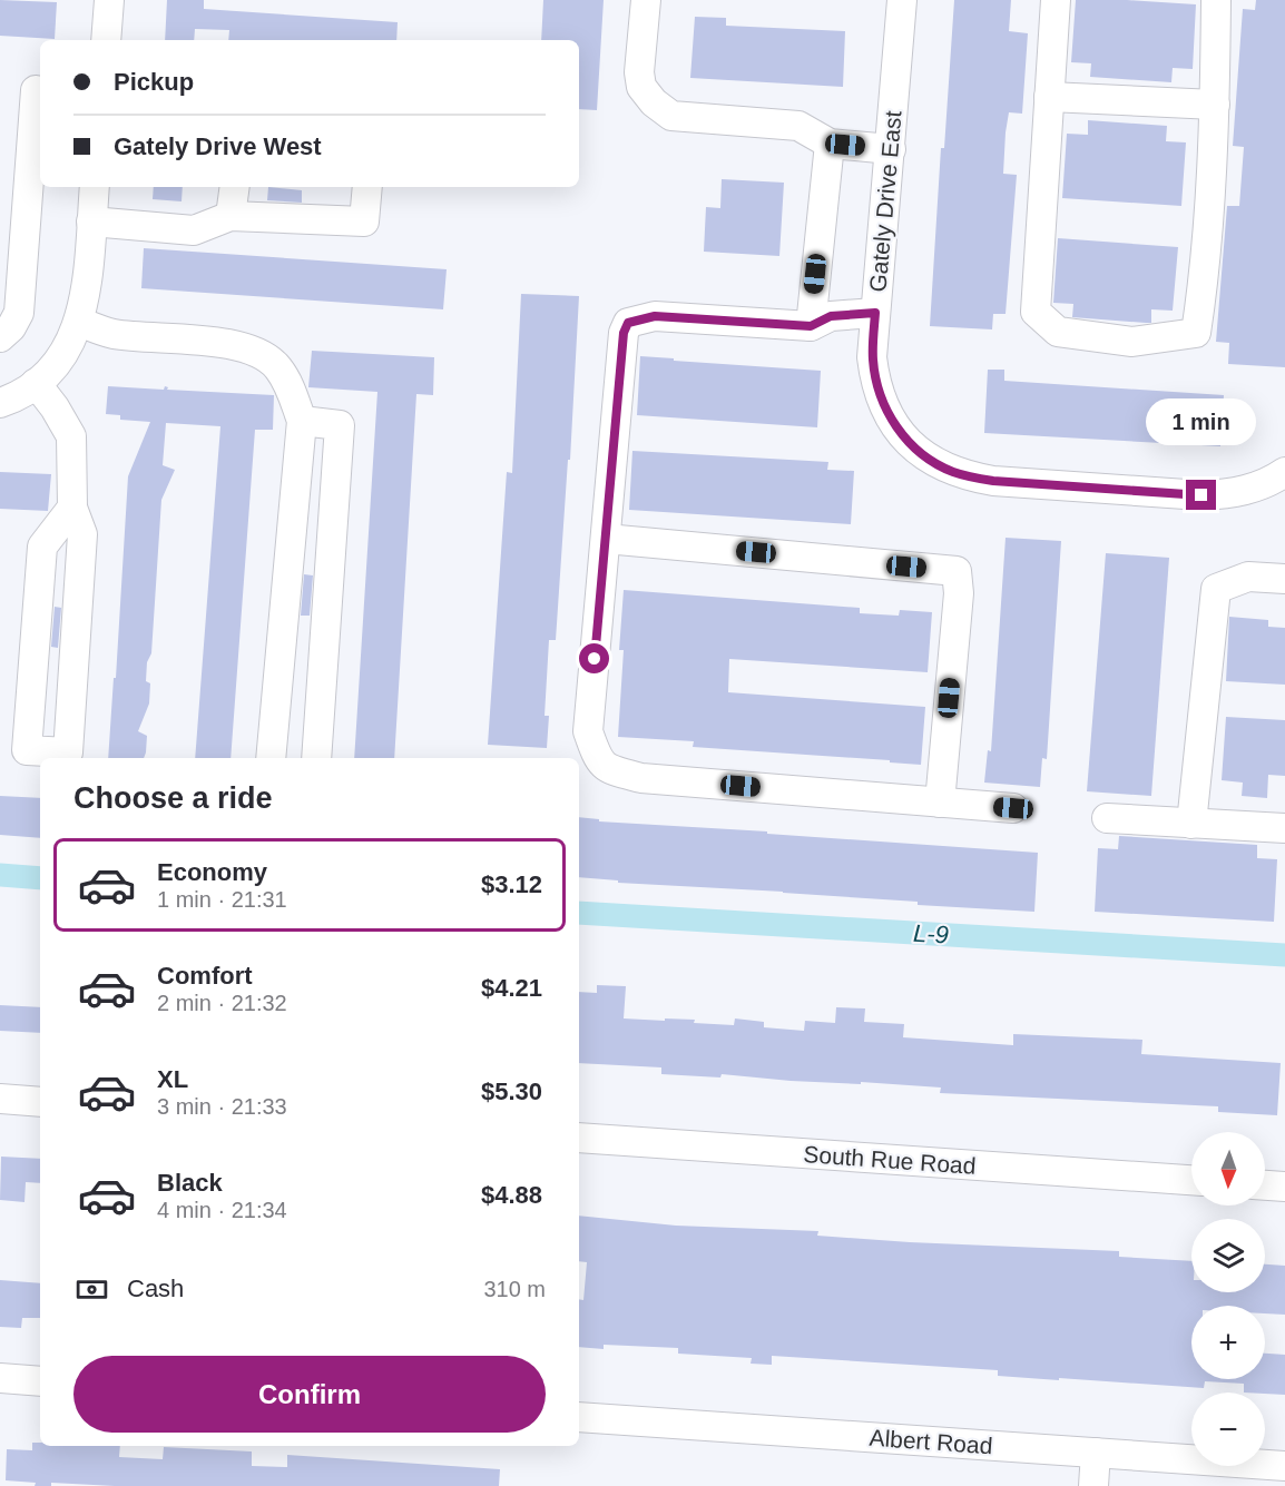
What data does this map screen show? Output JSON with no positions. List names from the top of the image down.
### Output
{
  "streets": {
    "street": ["Gately Drive East", "South Rue Road", "Albert Road"]
  },
  "water": ["L-9"],
  "north": "bottom",
  "page": {
    "banner": ["Pickup", "Gately Drive West"],
    "bubble": "1 min",
    "heading": "Choose a ride",
    "list": [
      {
        "name": "Economy",
        "note": "1 min · 21:31",
        "value": "$3.12"
      },
      {
        "name": "Comfort",
        "note": "2 min · 21:32",
        "value": "$4.21"
      },
      {
        "name": "XL",
        "note": "3 min · 21:33",
        "value": "$5.30"
      },
      {
        "name": "Black",
        "note": "4 min · 21:34",
        "value": "$4.88"
      }
    ],
    "map_buttons": ["+", "−"],
    "pay": ["Cash", "310 m"],
    "buttons": "Confirm"
  }
}
